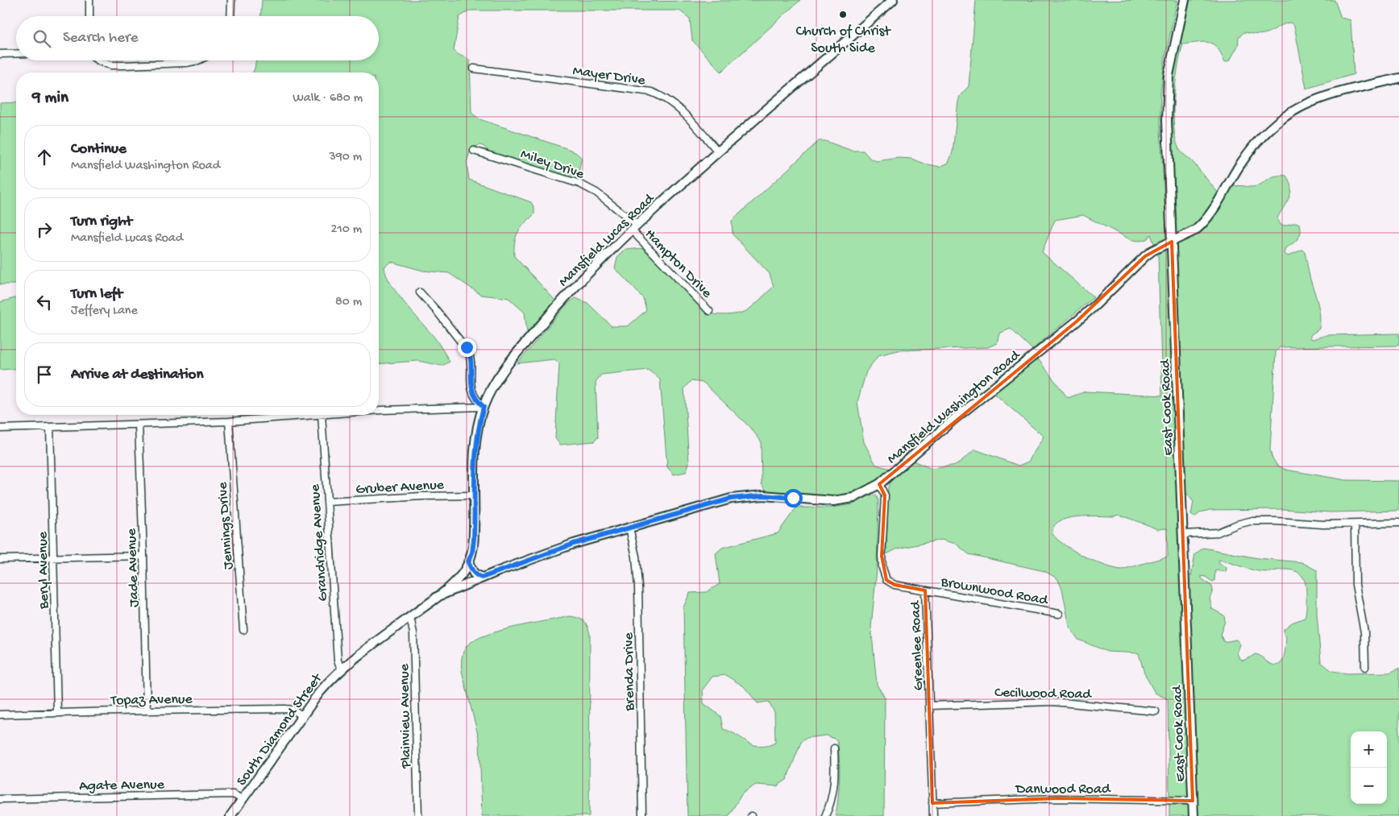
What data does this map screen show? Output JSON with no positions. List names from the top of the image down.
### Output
{
  "streets": {
    "street": [
      "Mayer Drive",
      "Miley Drive",
      "Mansfield Lucas Road",
      "Hampton Drive",
      "Mansfield Washington Road",
      "East Cook Road",
      "Gruber Avenue",
      "Jennings Drive",
      "Grandridge Avenue",
      "Jade Avenue",
      "Beryl Avenue",
      "Brownwood Road",
      "Greenlee Road",
      "Brenda Drive",
      "Cecilwood Road",
      "Topaz Avenue",
      "Plainview Avenue",
      "South Diamond Street",
      "Agate Avenue",
      "Danwood Road"
    ]
  },
  "crossings": [
    ["Mayer Drive", "Mansfield Lucas Road"],
    ["Miley Drive", "Mansfield Lucas Road"],
    ["Miley Drive", "Hampton Drive"],
    ["Mansfield Lucas Road", "Hampton Drive"],
    ["Mansfield Lucas Road", "Gruber Avenue"],
    ["Mansfield Lucas Road", "South Diamond Street"],
    ["Mansfield Washington Road", "East Cook Road"],
    ["Mansfield Washington Road", "Greenlee Road"],
    ["Mansfield Washington Road", "Brenda Drive"],
    ["Mansfield Washington Road", "South Diamond Street"],
    ["East Cook Road", "Danwood Road"],
    ["Gruber Avenue", "Grandridge Avenue"],
    ["Grandridge Avenue", "South Diamond Street"],
    ["Jade Avenue", "Topaz Avenue"],
    ["Beryl Avenue", "Topaz Avenue"],
    ["Brownwood Road", "Greenlee Road"],
    ["Greenlee Road", "Cecilwood Road"],
    ["Greenlee Road", "Danwood Road"],
    ["Topaz Avenue", "South Diamond Street"],
    ["Plainview Avenue", "South Diamond Street"],
    ["South Diamond Street", "Agate Avenue"]
  ],
  "places": ["Church of Christ South Side"],
  "page": {
    "search": "Search here",
    "heading": ["9 min", "Walk · 680 m"],
    "list": [
      ["Continue", "Mansfield Washington Road", "390 m"],
      ["Turn right", "Mansfield Lucas Road", "210 m"],
      ["Turn left", "Jeffery Lane", "80 m"],
      "Arrive at destination"
    ],
    "map_buttons": ["+", "−"]
  }
}
